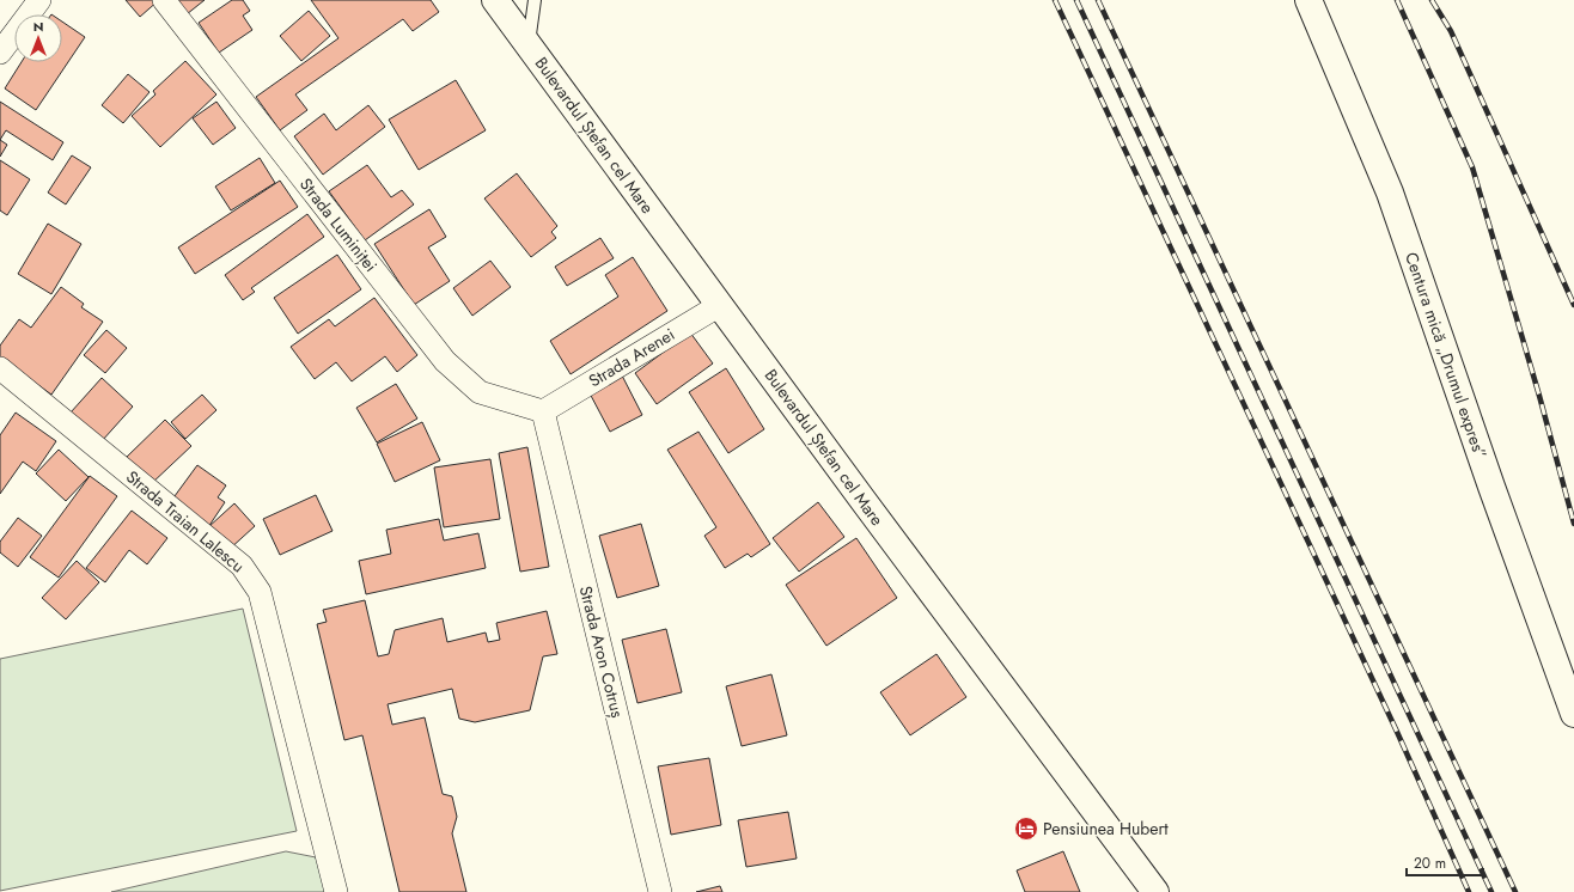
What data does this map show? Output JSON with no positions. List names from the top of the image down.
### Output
{
  "streets": {
    "main road": ["Bulevardul Ștefan cel Mare", "Centura mică „Drumul expres”"],
    "street": [
      "Strada Luminiței",
      "Strada Arenei",
      "Strada Traian Lalescu",
      "Strada Aron Cotruș"
    ]
  },
  "crossings": [
    ["Bulevardul Ștefan cel Mare", "Strada Arenei"],
    ["Strada Luminiței", "Strada Arenei"],
    ["Strada Luminiței", "Strada Aron Cotruș"],
    ["Strada Arenei", "Strada Aron Cotruș"]
  ],
  "places": {
    "hotel": ["Pensiunea Hubert"]
  },
  "scale_bar": "20 m",
  "north": "top"
}
